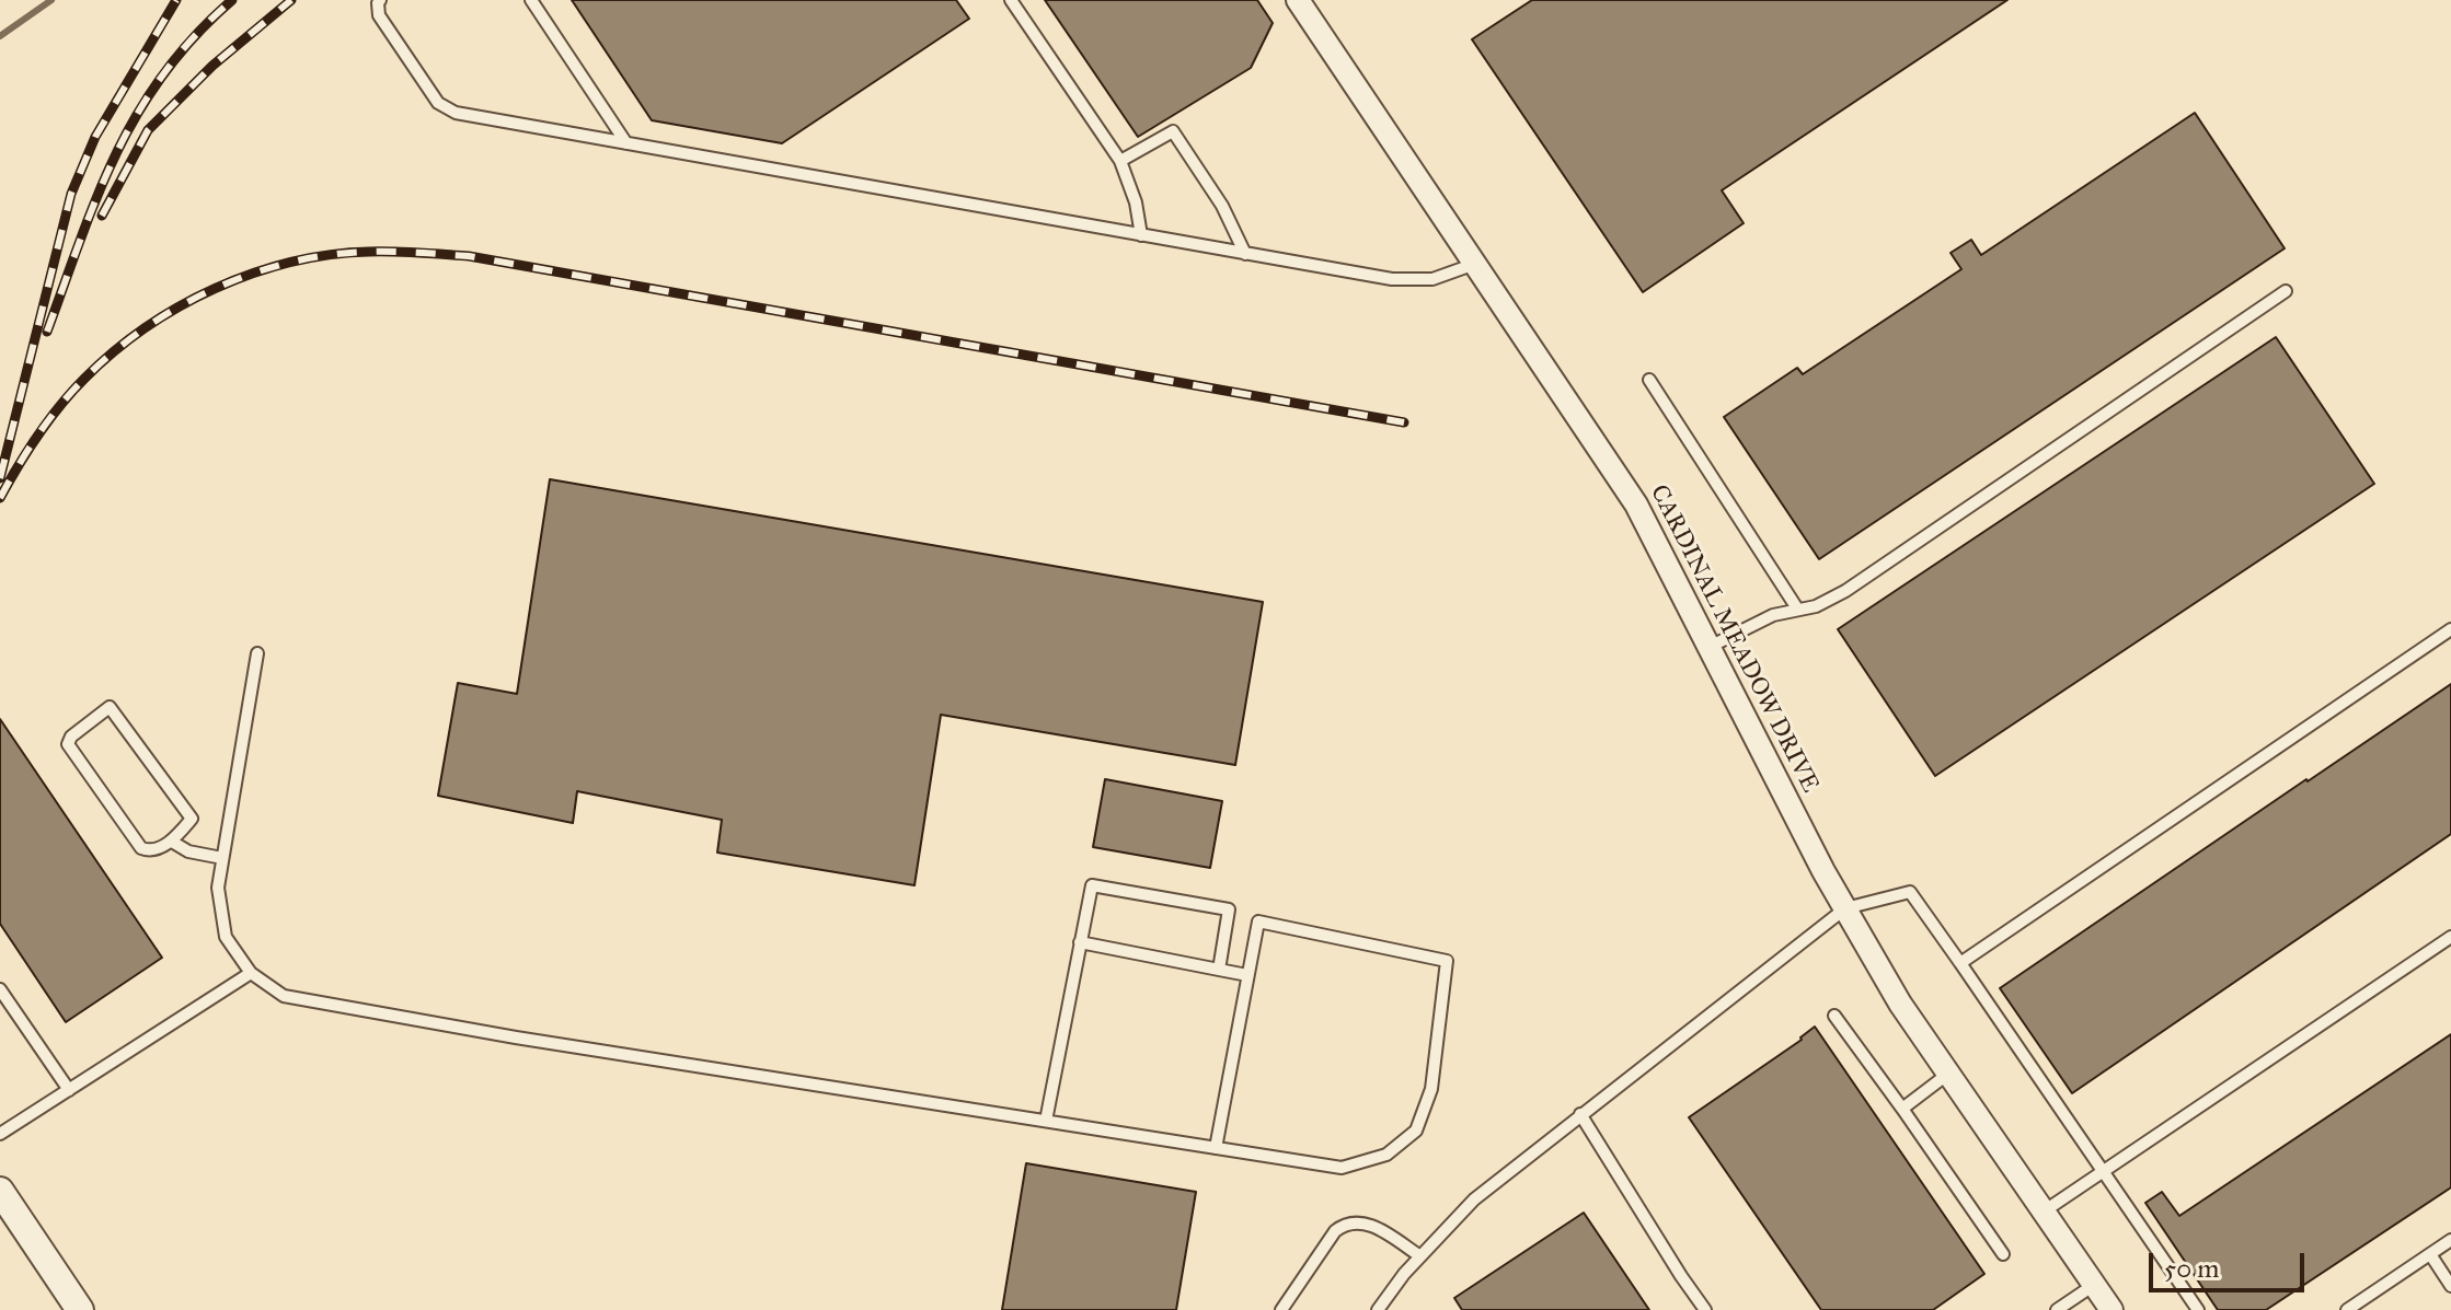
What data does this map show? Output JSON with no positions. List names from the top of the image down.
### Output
{
  "streets": {
    "street": ["CARDINAL MEADOW DRIVE"]
  },
  "scale_bar": "50 m"
}
